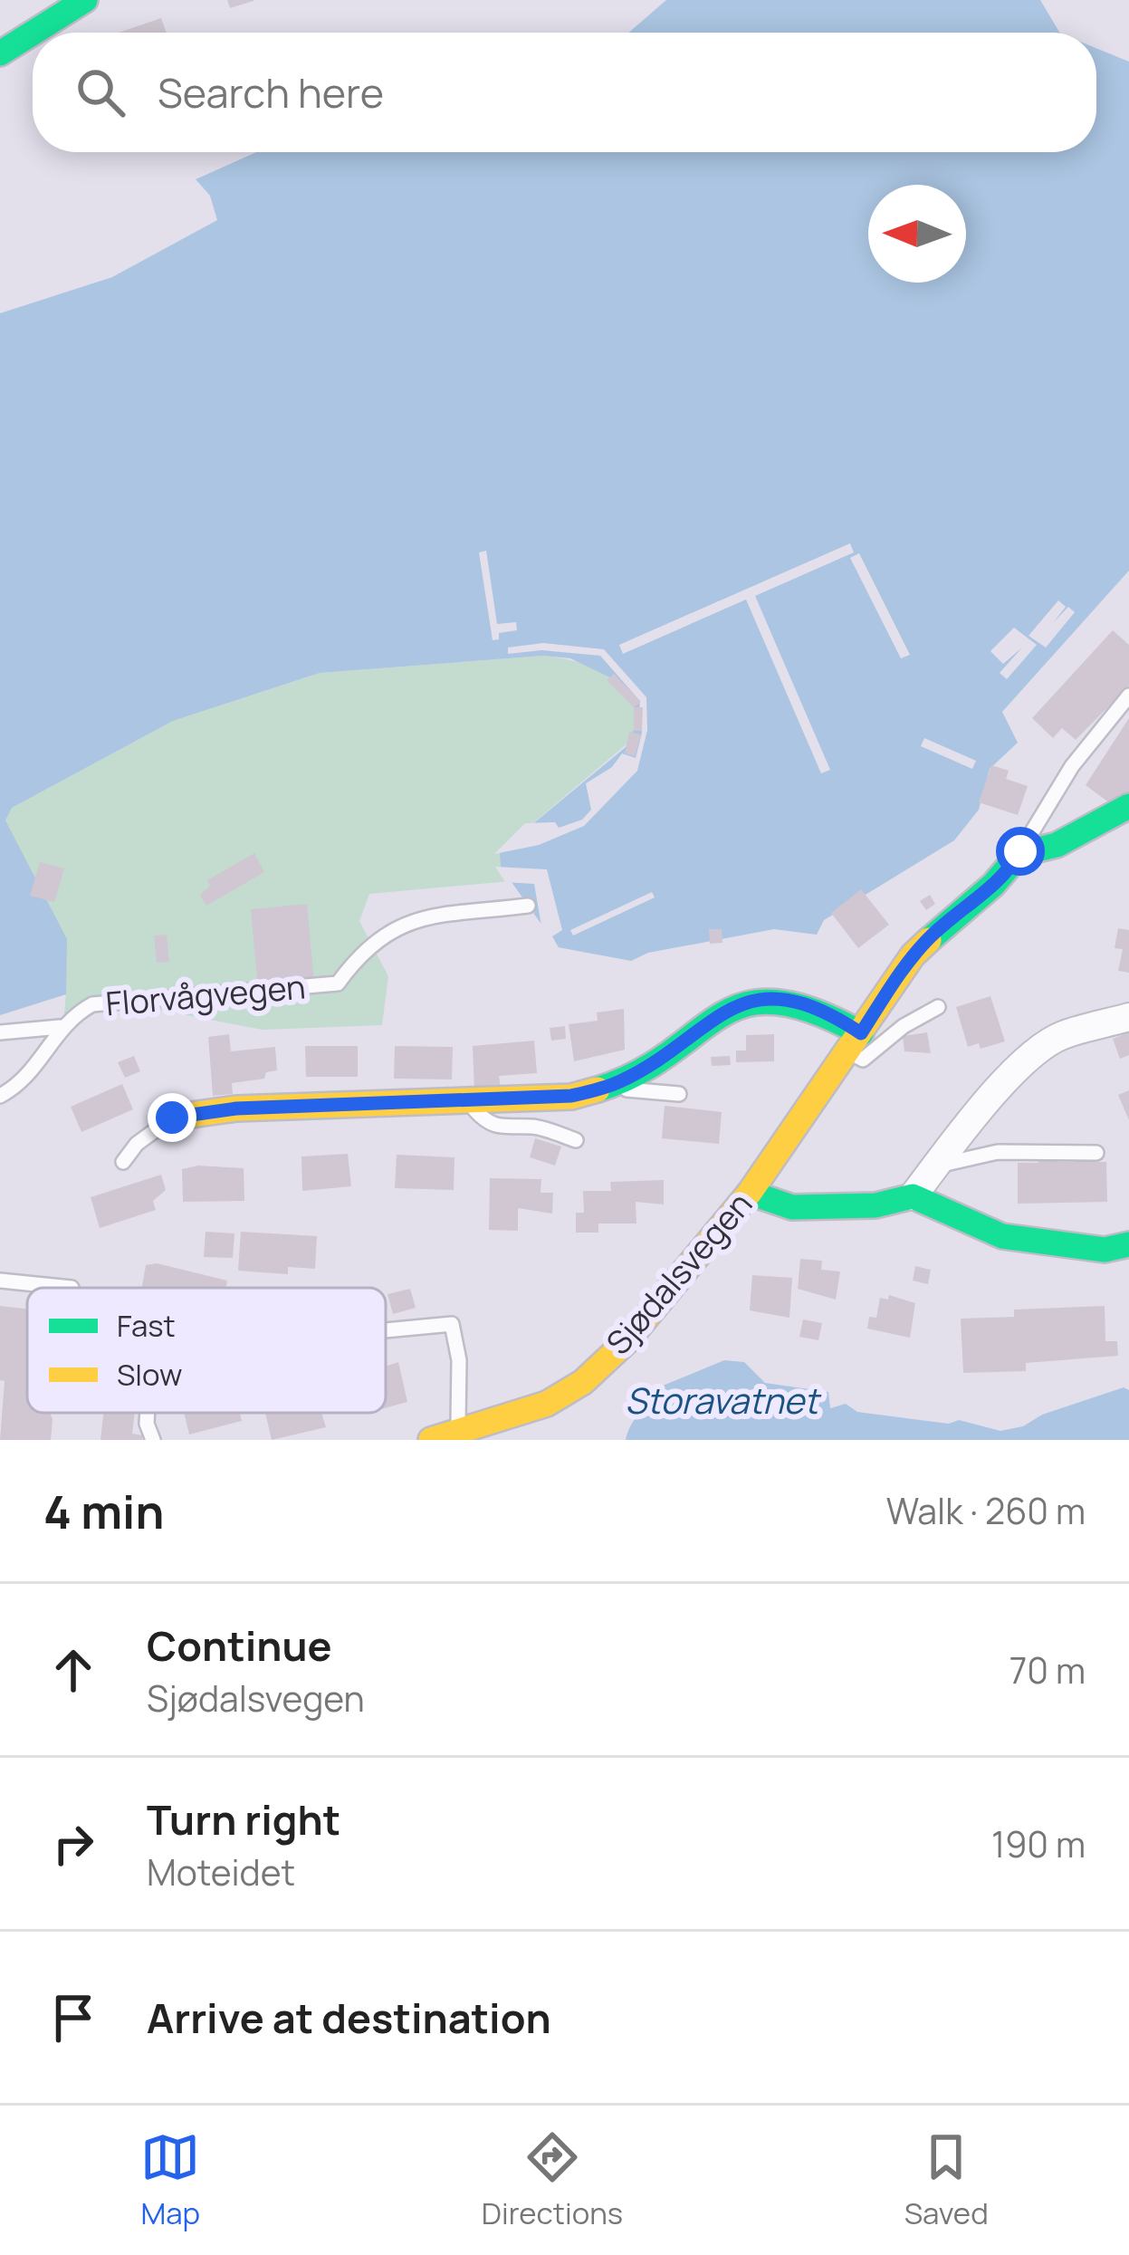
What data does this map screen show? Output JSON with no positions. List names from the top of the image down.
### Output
{
  "streets": {
    "street": ["Sjødalsvegen"],
    "lane": ["Florvågvegen"]
  },
  "water": ["Storavatnet"],
  "legend": ["Fast", "Slow"],
  "north": "left",
  "page": {
    "search": "Search here",
    "heading": ["4 min", "Walk · 260 m"],
    "list": [
      ["Continue", "Sjødalsvegen", "70 m"],
      ["Turn right", "Moteidet", "190 m"],
      "Arrive at destination"
    ],
    "nav": ["Map", "Directions", "Saved"]
  }
}
